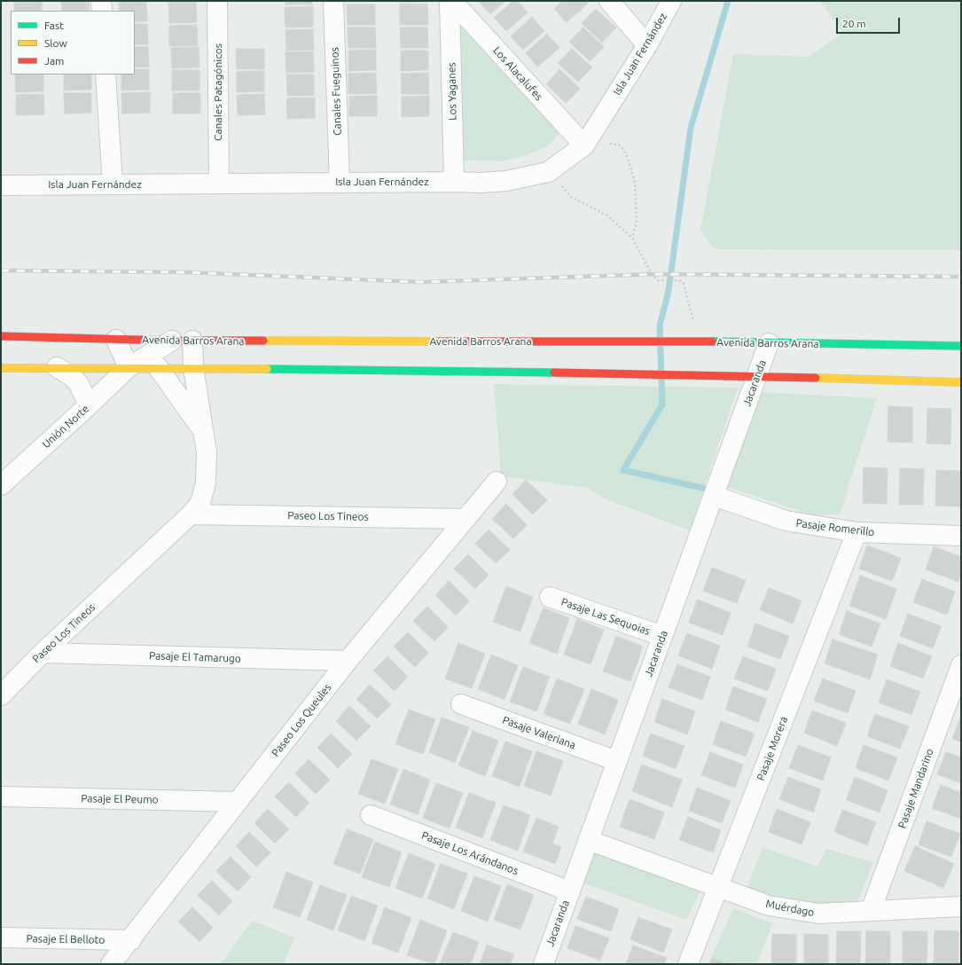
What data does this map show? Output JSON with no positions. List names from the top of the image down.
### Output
{
  "streets": {
    "street": [
      "Isla Juan Fernández",
      "Los Alacalufes",
      "Canales Fueguinos",
      "Los Yaganes",
      "Canales Patagónicos",
      "Avenida Barros Arana",
      "Jacaranda",
      "Unión Norte",
      "Paseo Los Tineos",
      "Pasaje Romerillo",
      "Pasaje Las Sequoias",
      "Pasaje El Tamarugo",
      "Paseo Los Queules",
      "Pasaje Valeriana",
      "Pasaje Morera",
      "Pasaje Mandarino",
      "Pasaje El Peumo",
      "Pasaje Los Arándanos",
      "Muérdago",
      "Pasaje El Belloto"
    ]
  },
  "crossings": [
    ["Isla Juan Fernández", "Los Alacalufes"],
    ["Isla Juan Fernández", "Canales Fueguinos"],
    ["Isla Juan Fernández", "Los Yaganes"],
    ["Isla Juan Fernández", "Canales Patagónicos"],
    ["Los Alacalufes", "Los Yaganes"],
    ["Avenida Barros Arana", "Jacaranda"],
    ["Avenida Barros Arana", "Unión Norte"],
    ["Avenida Barros Arana", "Paseo Los Tineos"],
    ["Jacaranda", "Pasaje Romerillo"],
    ["Jacaranda", "Pasaje Las Sequoias"],
    ["Jacaranda", "Pasaje Valeriana"],
    ["Jacaranda", "Pasaje Los Arándanos"],
    ["Jacaranda", "Muérdago"],
    ["Paseo Los Tineos", "Pasaje El Tamarugo"],
    ["Paseo Los Tineos", "Paseo Los Queules"],
    ["Pasaje Romerillo", "Pasaje Morera"],
    ["Pasaje El Tamarugo", "Paseo Los Queules"],
    ["Paseo Los Queules", "Pasaje El Peumo"],
    ["Paseo Los Queules", "Pasaje El Belloto"],
    ["Pasaje Morera", "Muérdago"],
    ["Pasaje Mandarino", "Muérdago"]
  ],
  "legend": ["Fast", "Slow", "Jam"],
  "scale_bar": "20 m"
}
